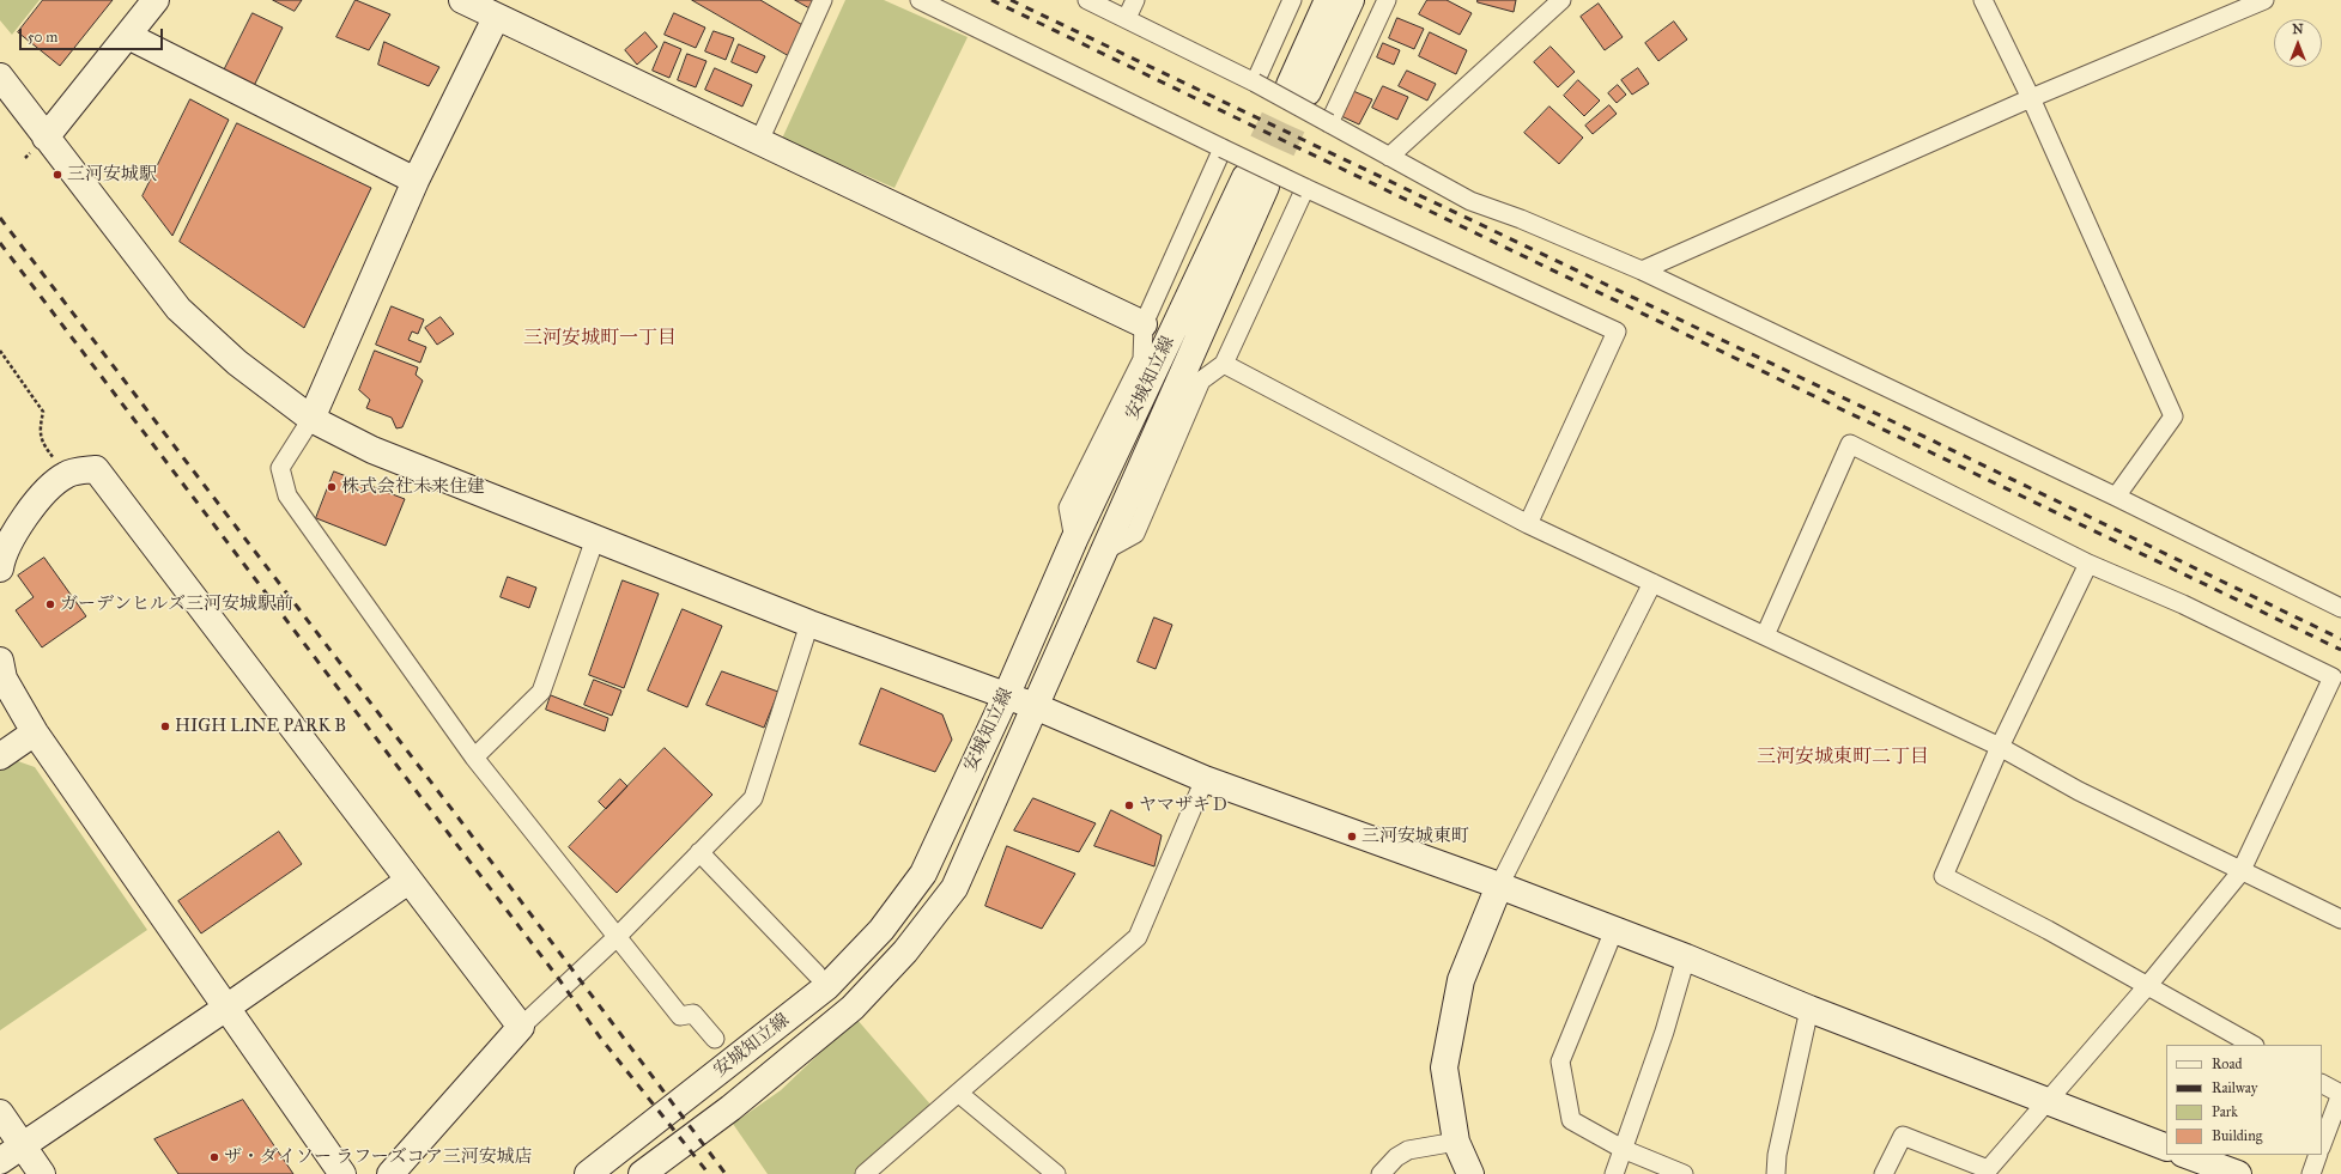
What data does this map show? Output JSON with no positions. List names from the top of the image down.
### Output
{
  "streets": {
    "street": ["安城知立線"]
  },
  "districts": ["三河安城町一丁目", "三河安城東町二丁目"],
  "places": [
    "三河安城駅",
    "株式会社未来住建",
    "ガーデンヒルズ三河安城駅前",
    "HIGH LINE PARK B",
    "ヤマザキＤ",
    "三河安城東町",
    "ザ・ダイソー ラフーズコア三河安城店"
  ],
  "legend": [
    "Road",
    "Railway",
    "Park",
    "Building"
  ],
  "scale_bar": "50 m",
  "north": "top"
}
